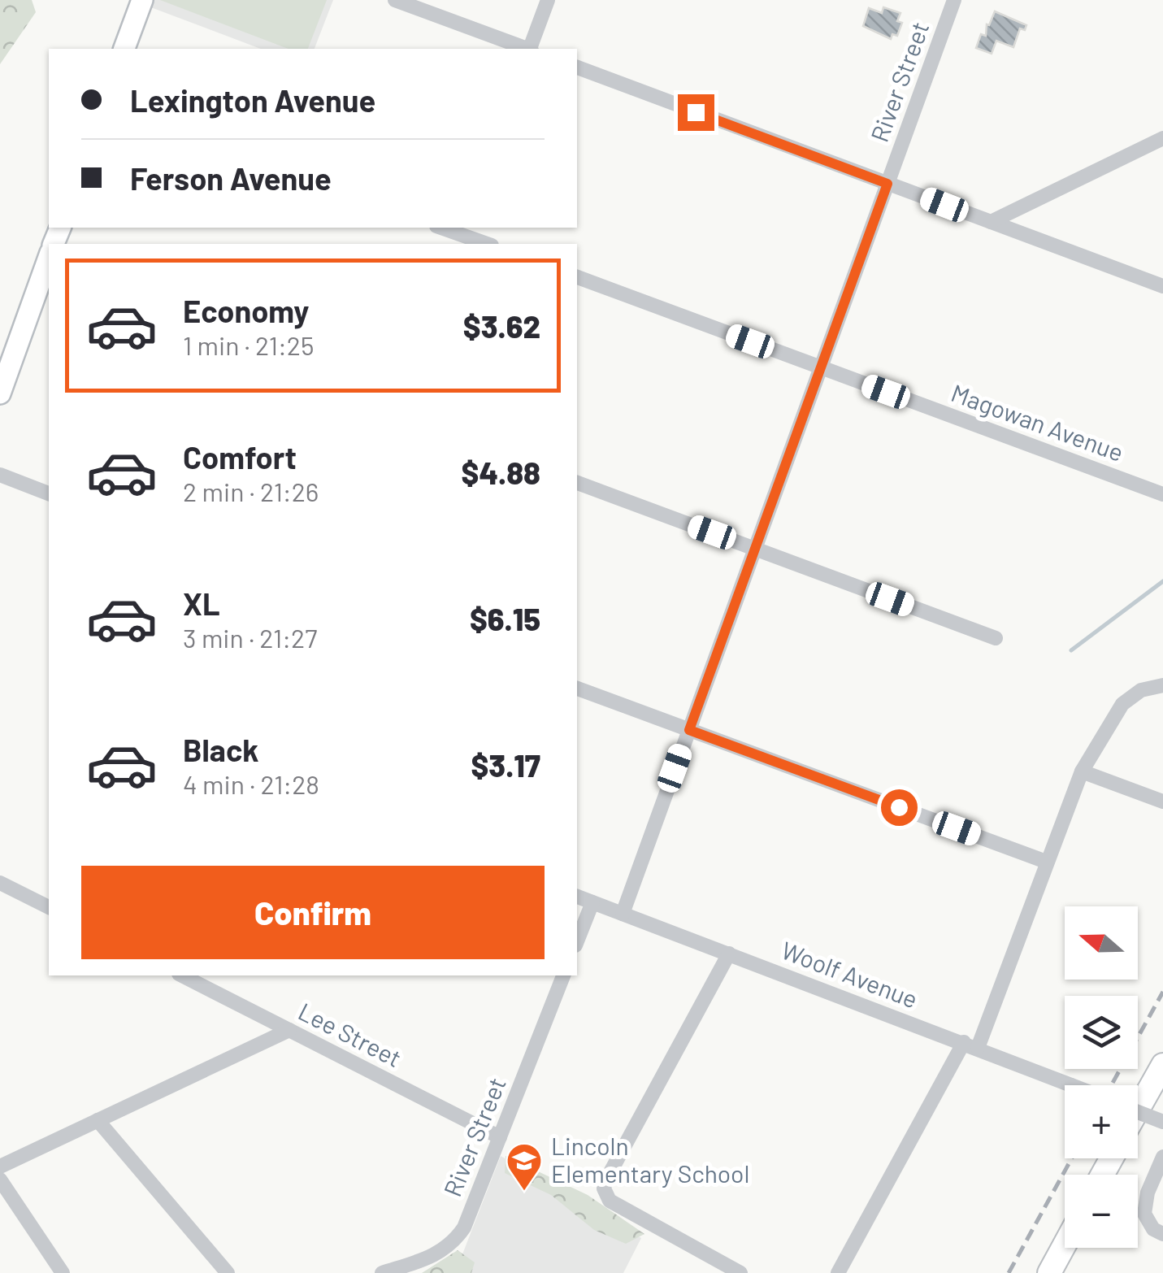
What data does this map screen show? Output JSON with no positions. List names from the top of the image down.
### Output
{
  "streets": {
    "street": [
      "River Street",
      "Magowan Avenue",
      "Woolf Avenue",
      "Lee Street"
    ]
  },
  "crossings": [
    ["River Street", "Magowan Avenue"],
    ["River Street", "Woolf Avenue"],
    ["River Street", "Lee Street"]
  ],
  "places": {
    "school or university": ["Lincoln Elementary School"]
  },
  "north": "left",
  "page": {
    "banner": ["Lexington Avenue", "Ferson Avenue"],
    "list": [
      {
        "name": "Economy",
        "note": "1 min · 21:25",
        "value": "$3.62"
      },
      {
        "name": "Comfort",
        "note": "2 min · 21:26",
        "value": "$4.88"
      },
      {
        "name": "XL",
        "note": "3 min · 21:27",
        "value": "$6.15"
      },
      {
        "name": "Black",
        "note": "4 min · 21:28",
        "value": "$3.17"
      }
    ],
    "buttons": "Confirm",
    "map_buttons": ["+", "−"]
  }
}
